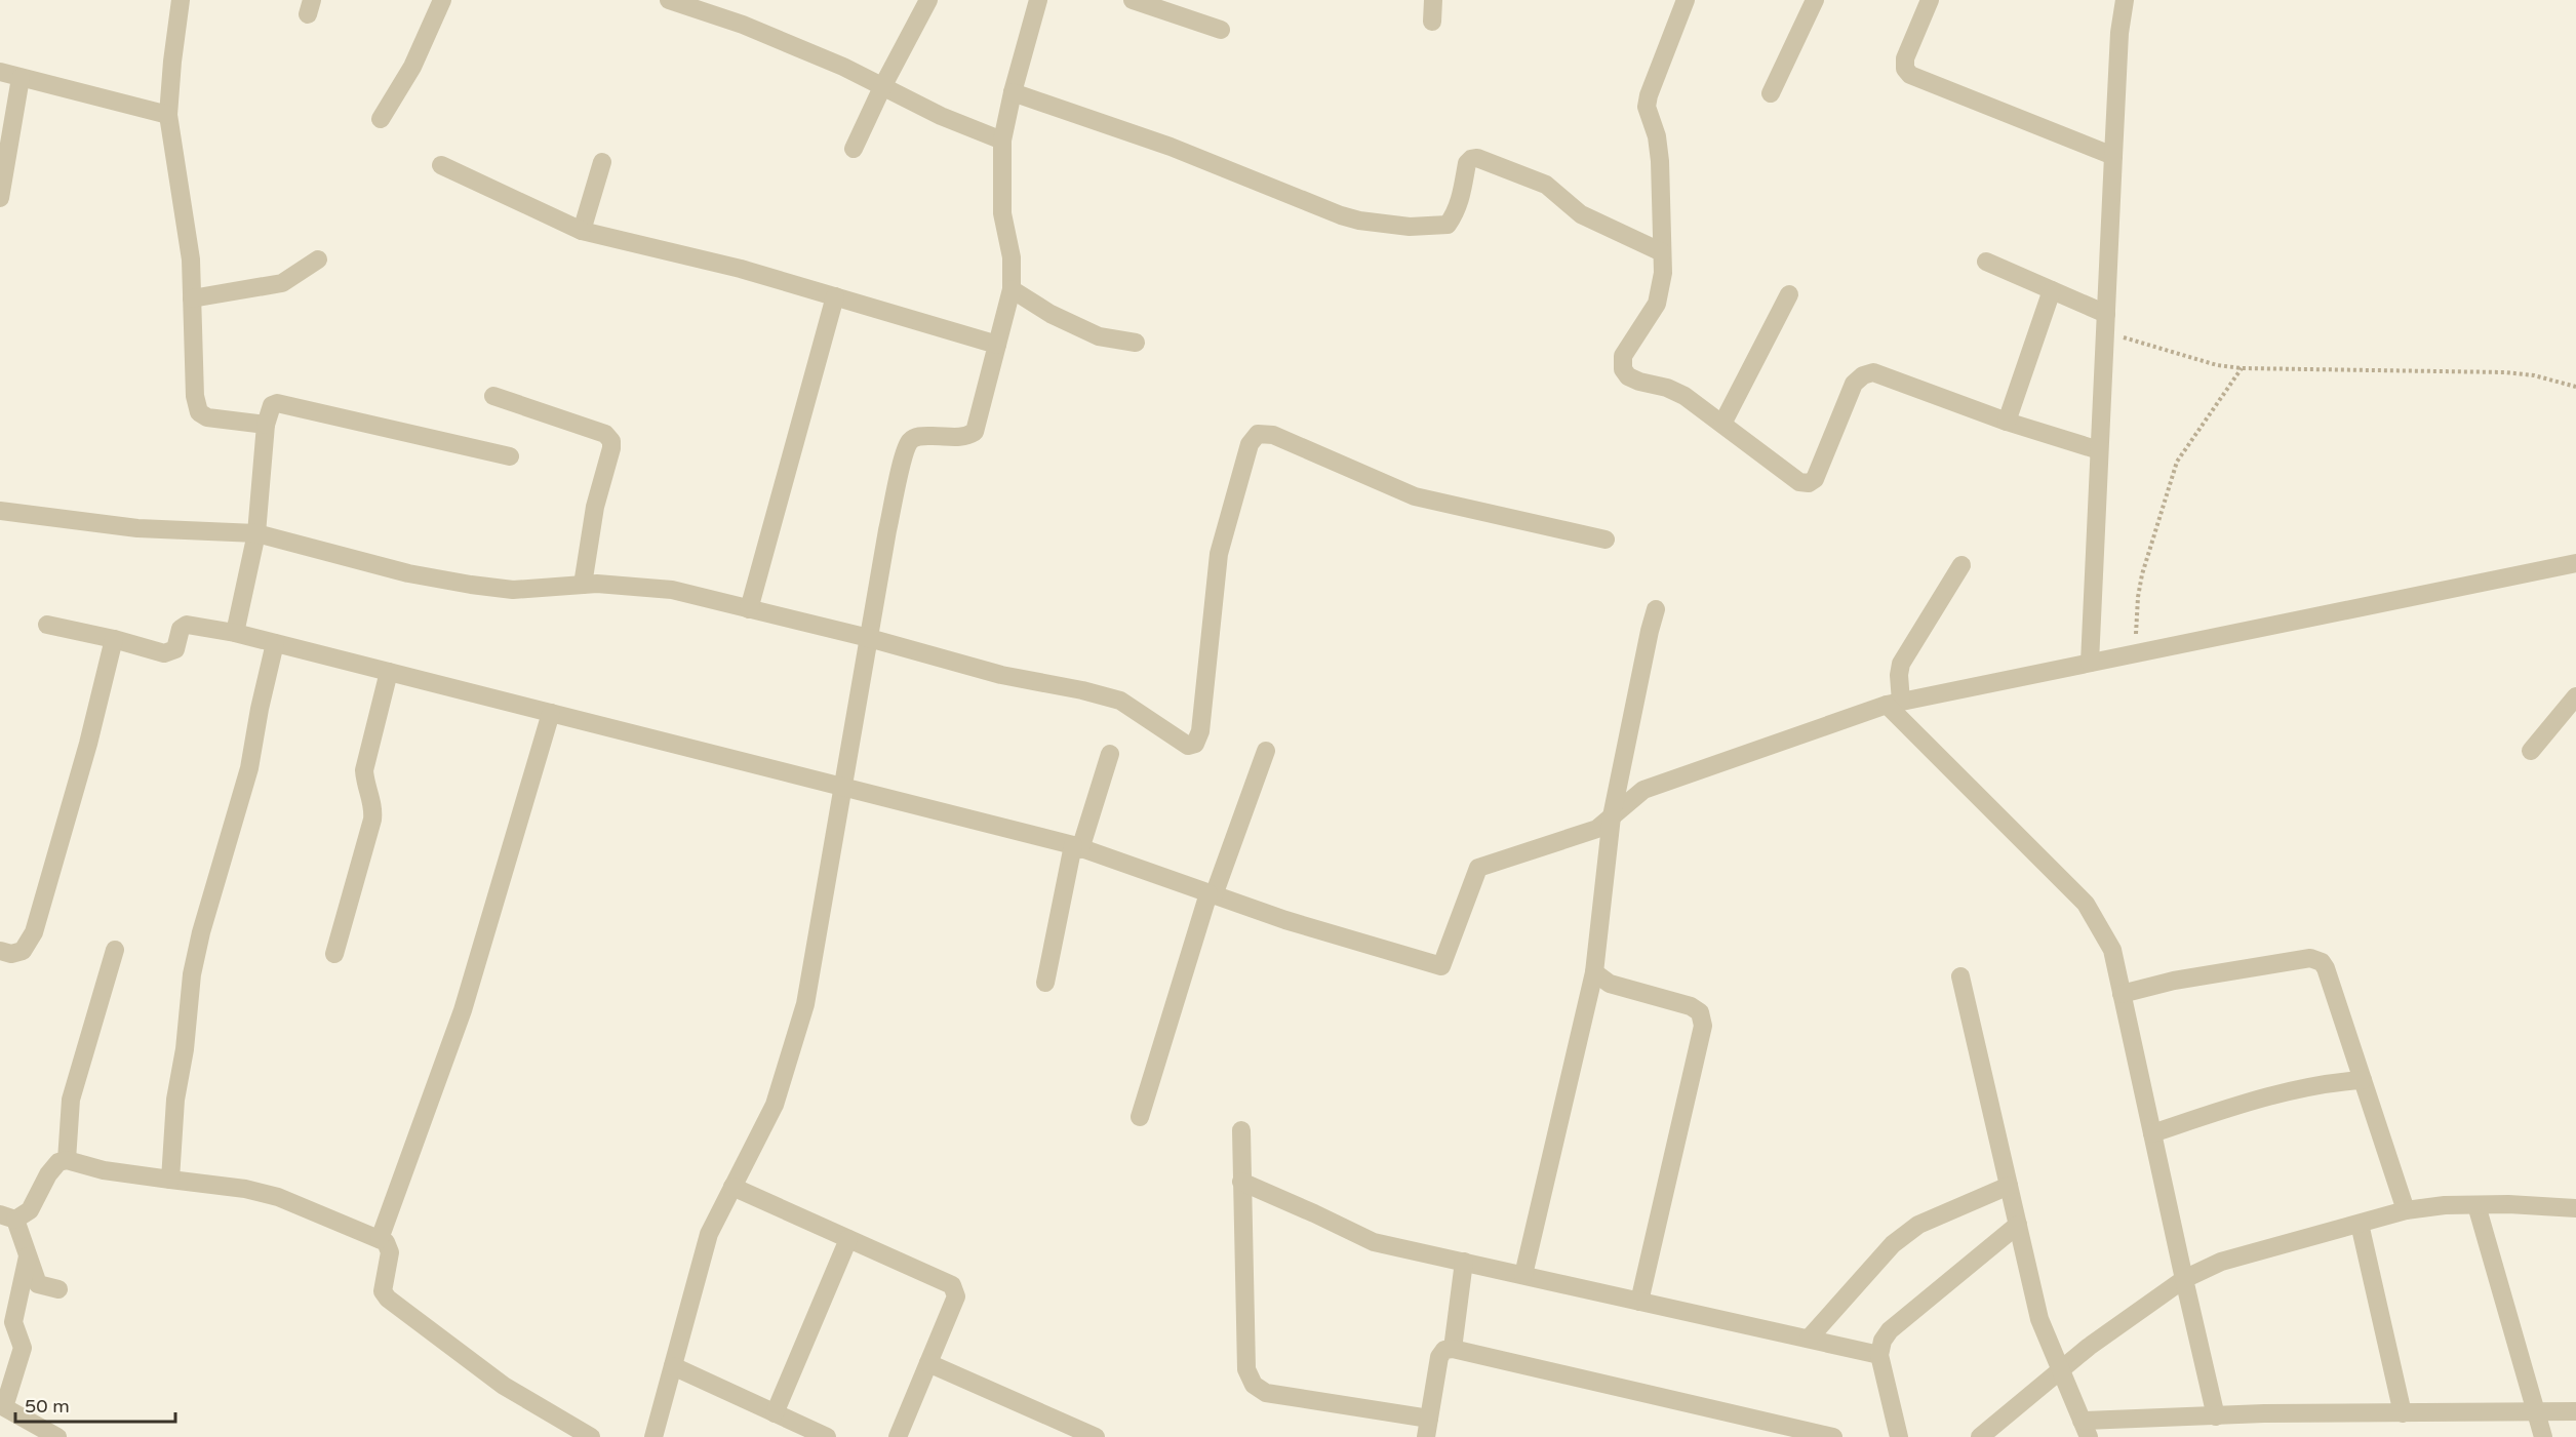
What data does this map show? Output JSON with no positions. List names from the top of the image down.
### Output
{
  "scale_bar": "50 m"
}
